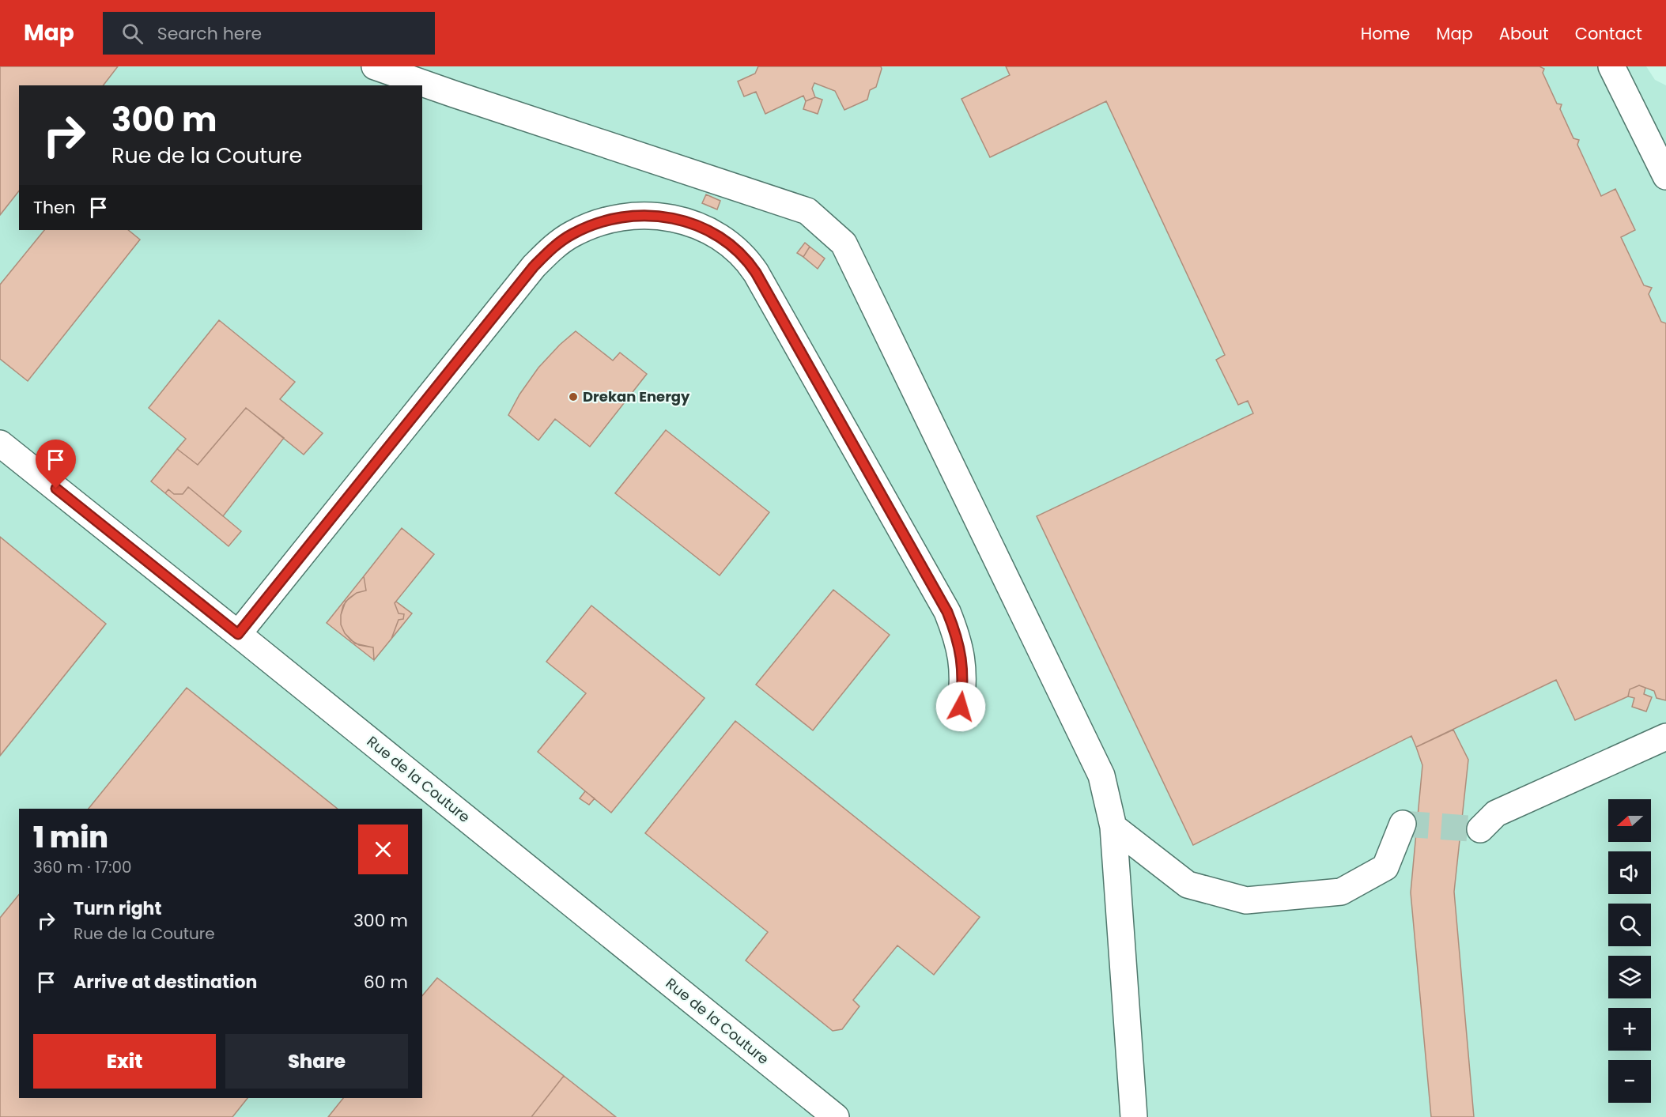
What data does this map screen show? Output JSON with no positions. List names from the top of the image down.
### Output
{
  "streets": {
    "street": ["Rue de la Couture"]
  },
  "places": ["Drekan Energy"],
  "north": "left",
  "page": {
    "header": "Map",
    "search": "Search here",
    "nav": [
      "Home",
      "Map",
      "About",
      "Contact"
    ],
    "turn": ["300 m", "Rue de la Couture"],
    "then": "Then",
    "map_buttons": ["+", "−"],
    "heading": ["1 min", "360 m · 17:00"],
    "list": [
      {
        "name": "Turn right",
        "note": "Rue de la Couture",
        "value": "300 m"
      },
      {
        "name": "Arrive at destination",
        "value": "60 m"
      }
    ],
    "buttons": ["Exit", "Share"]
  }
}
